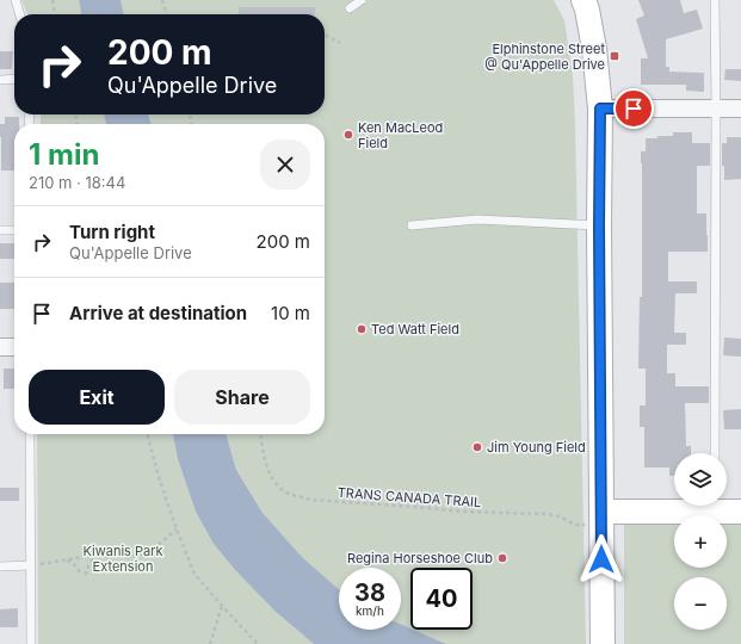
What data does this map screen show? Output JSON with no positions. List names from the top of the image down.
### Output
{
  "streets": {
    "path": ["TRANS CANADA TRAIL"]
  },
  "parks": ["Kiwanis Park Extension"],
  "places": {
    "transit": ["Elphinstone Street @ Qu'Appelle Drive"],
    "other": [
      "Ken MacLeod Field",
      "Ted Watt Field",
      "Jim Young Field",
      "Regina Horseshoe Club"
    ]
  },
  "page": {
    "turn": ["200 m", "Qu'Appelle Drive"],
    "heading": ["1 min", "210 m · 18:44"],
    "list": [
      {
        "name": "Turn right",
        "note": "Qu'Appelle Drive",
        "value": "200 m"
      },
      {
        "name": "Arrive at destination",
        "value": "10 m"
      }
    ],
    "buttons": ["Exit", "Share"],
    "map_buttons": ["+", "−"],
    "speed": "38 km/h",
    "limit": "40"
  }
}
